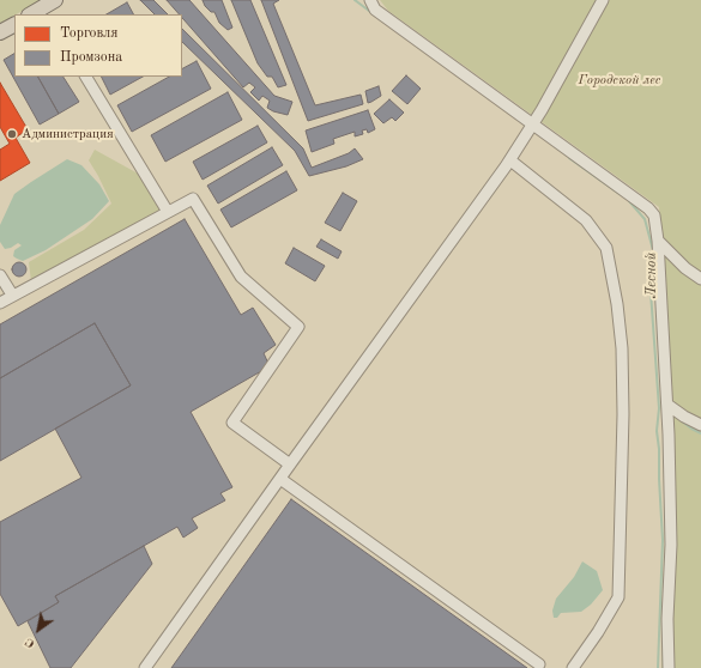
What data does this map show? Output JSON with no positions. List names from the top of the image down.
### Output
{
  "water": ["Лесной"],
  "parks": ["Городской лес"],
  "places": ["Администрация"],
  "legend": ["Торговля", "Промзона"],
  "north": "bottom left"
}
